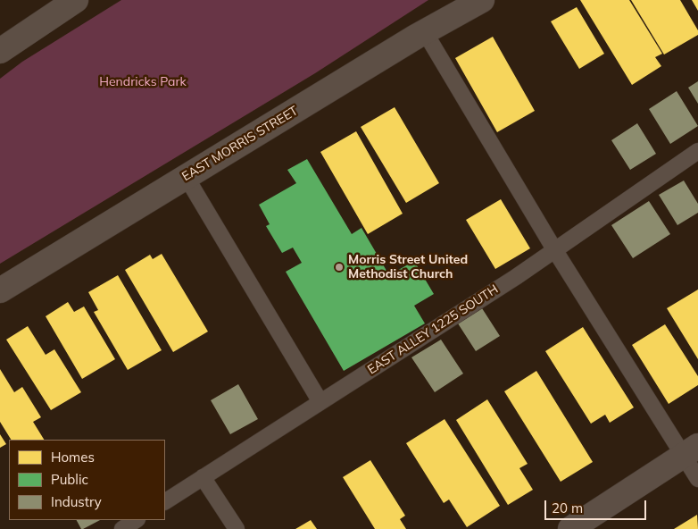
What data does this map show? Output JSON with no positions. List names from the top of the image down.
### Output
{
  "streets": {
    "main road": ["EAST MORRIS STREET"],
    "lane": ["EAST ALLEY 1225 SOUTH"]
  },
  "parks": ["Hendricks Park"],
  "places": ["Morris Street United Methodist Church"],
  "legend": ["Homes", "Public", "Industry"],
  "scale_bar": "20 m"
}
